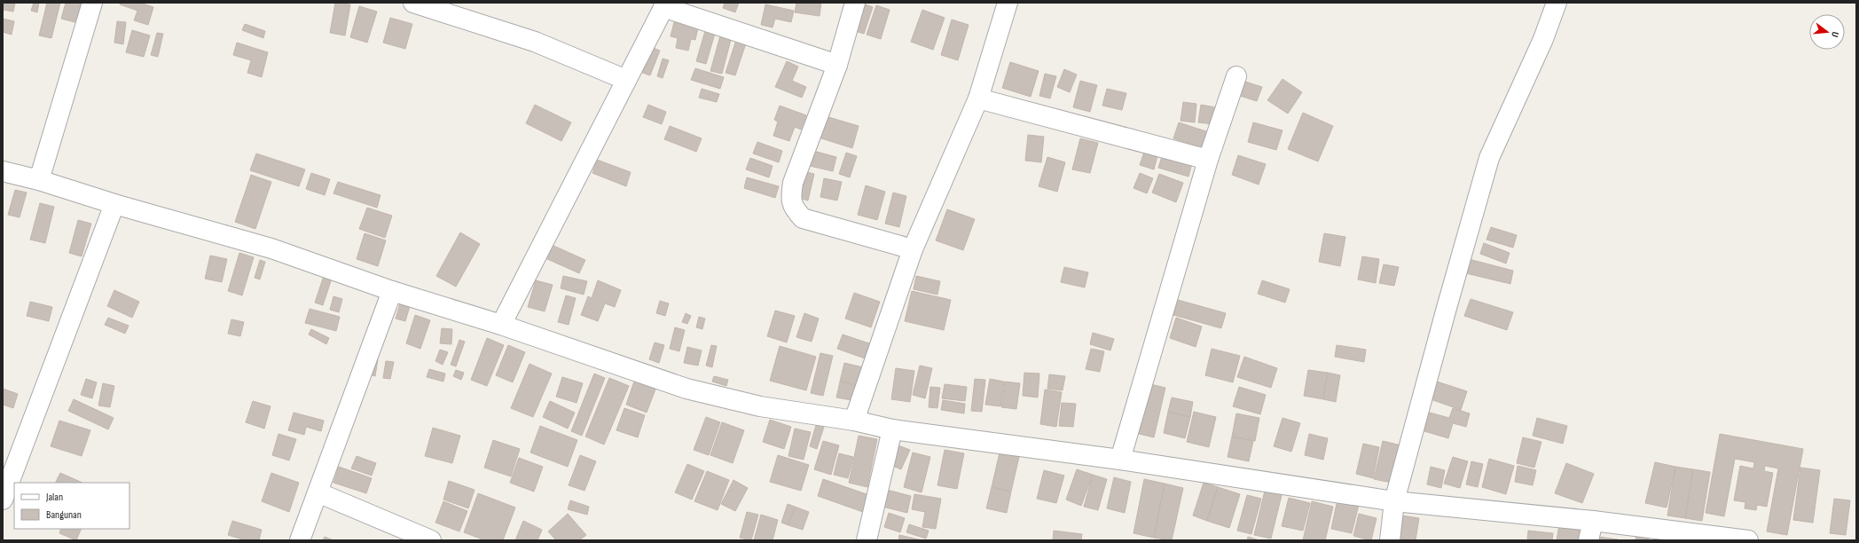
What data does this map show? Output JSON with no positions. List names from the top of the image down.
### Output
{
  "legend": ["Jalan", "Bangunan"],
  "north": "right"
}
